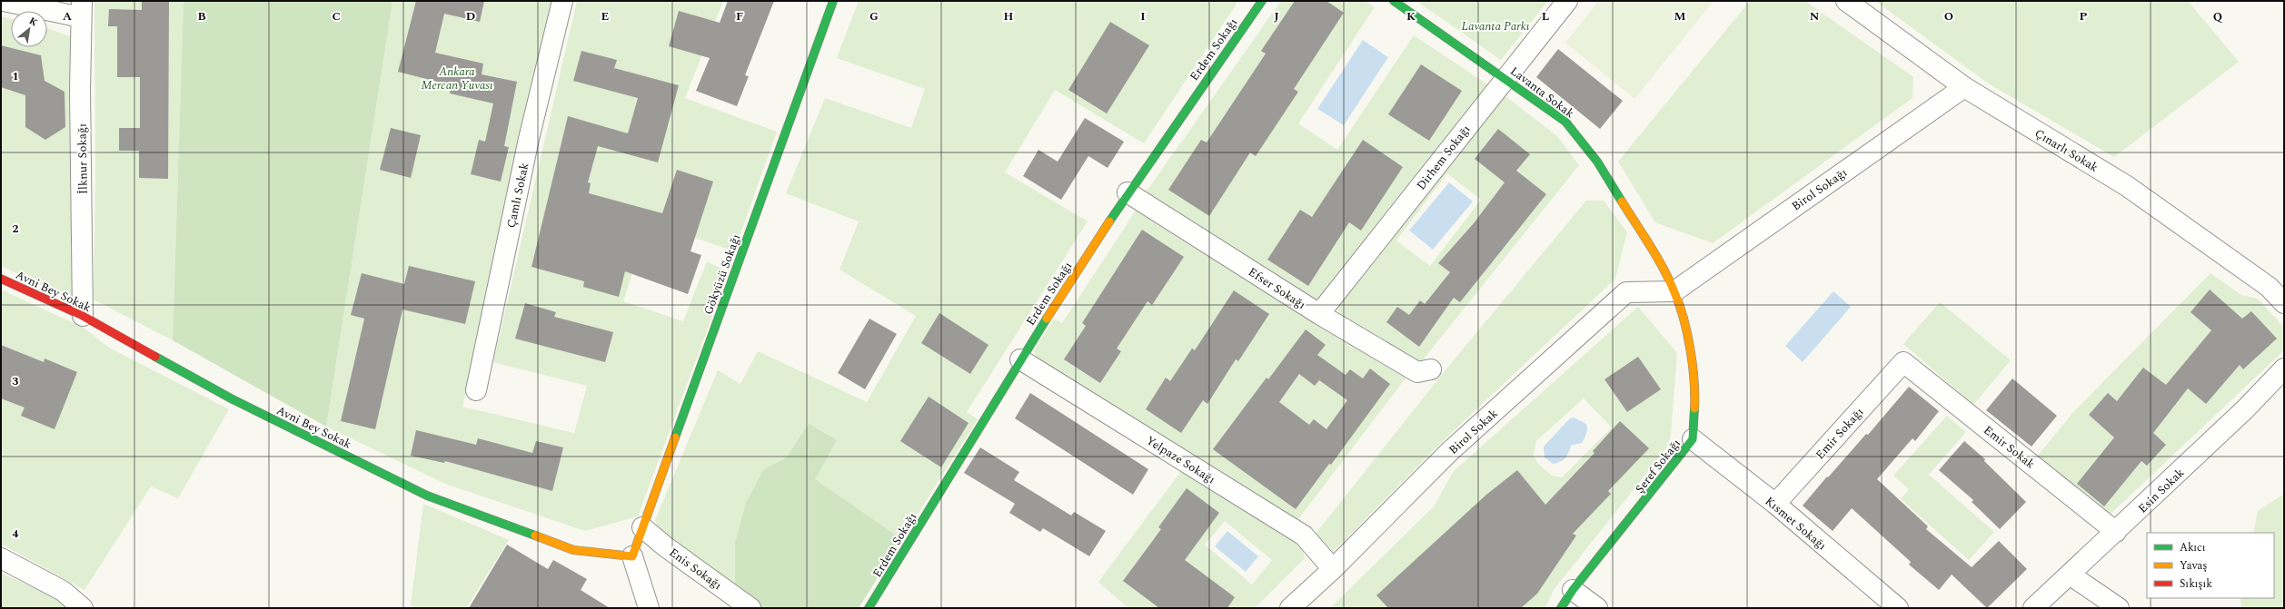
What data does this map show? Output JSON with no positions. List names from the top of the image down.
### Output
{
  "streets": {
    "street": [
      "Erdem Sokağı",
      "Lavanta Sokak",
      "Çınarlı Sokak",
      "Dirhem Sokağı",
      "İlknur Sokağı",
      "Birol Sokağı",
      "Çamlı Sokak",
      "Gökyüzü Sokağı",
      "Efser Sokağı",
      "Avni Bey Sokak",
      "Birol Sokak",
      "Emir Sokağı",
      "Emir Sokak",
      "Yelpaze Sokağı",
      "Şeref Sokağı",
      "Esin Sokak",
      "Kısmet Sokağı",
      "Enis Sokağı"
    ]
  },
  "crossings": [
    ["Erdem Sokağı", "Efser Sokağı"],
    ["Erdem Sokağı", "Yelpaze Sokağı"],
    ["Lavanta Sokak", "Dirhem Sokağı"],
    ["Lavanta Sokak", "Birol Sokağı"],
    ["Lavanta Sokak", "Birol Sokak"],
    ["Lavanta Sokak", "Şeref Sokağı"],
    ["Çınarlı Sokak", "Birol Sokağı"],
    ["Dirhem Sokağı", "Efser Sokağı"],
    ["İlknur Sokağı", "Avni Bey Sokak"],
    ["Birol Sokağı", "Birol Sokak"],
    ["Birol Sokağı", "Şeref Sokağı"],
    ["Gökyüzü Sokağı", "Avni Bey Sokak"],
    ["Gökyüzü Sokağı", "Enis Sokağı"],
    ["Birol Sokak", "Yelpaze Sokağı"],
    ["Birol Sokak", "Şeref Sokağı"],
    ["Emir Sokağı", "Emir Sokak"],
    ["Emir Sokağı", "Kısmet Sokağı"],
    ["Emir Sokak", "Esin Sokak"],
    ["Şeref Sokağı", "Kısmet Sokağı"]
  ],
  "parks": ["Lavanta Parkı", "Ankara Mercan Yuvası"],
  "legend": ["Akıcı", "Yavaş", "Sıkışık"],
  "north": "top right",
  "grid": {
    "columns": [
      "A",
      "B",
      "C",
      "D",
      "E",
      "F",
      "G",
      "H",
      "I",
      "J",
      "K",
      "L",
      "M",
      "N",
      "O",
      "P",
      "Q"
    ],
    "rows": [
      "1",
      "2",
      "3",
      "4"
    ]
  }
}
